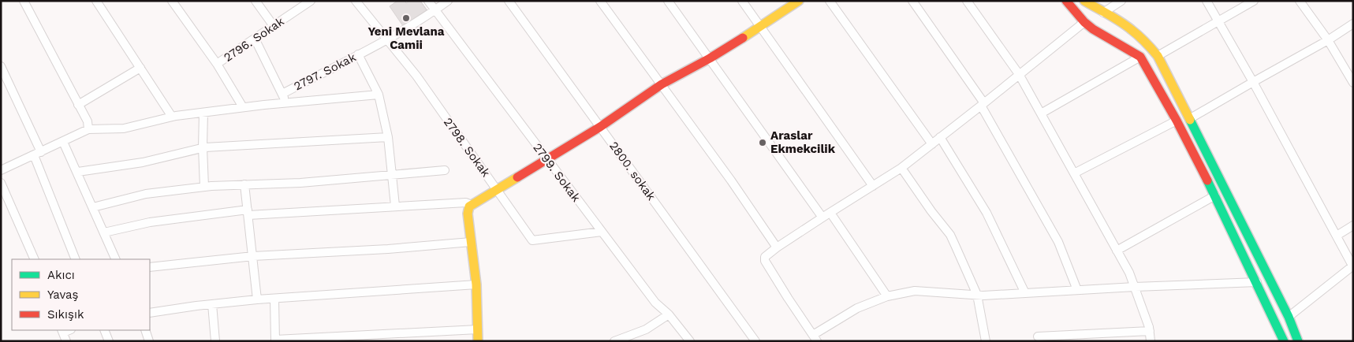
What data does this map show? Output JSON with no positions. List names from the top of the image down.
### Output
{
  "streets": {
    "street": [
      "2796. Sokak",
      "2797. Sokak",
      "2798. Sokak",
      "2800. sokak",
      "2799. Sokak"
    ]
  },
  "crossings": [
    ["2797. Sokak", "2798. Sokak"],
    ["2797. Sokak", "2799. Sokak"],
    ["2798. Sokak", "2799. Sokak"]
  ],
  "places": ["Yeni Mevlana Camii", "Araslar Ekmekcilik"],
  "legend": ["Akıcı", "Yavaş", "Sıkışık"]
}
